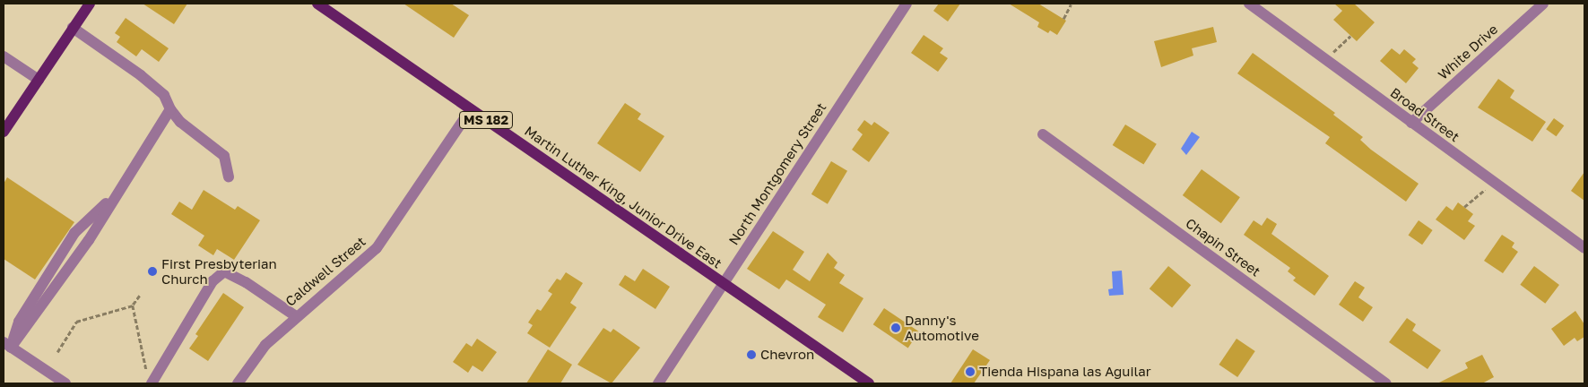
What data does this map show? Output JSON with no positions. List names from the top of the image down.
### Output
{
  "streets": {
    "main road": ["MS 182", "Martin Luther King, Junior Drive East"],
    "street": [
      "White Drive",
      "Broad Street",
      "North Montgomery Street",
      "Chapin Street",
      "Caldwell Street"
    ]
  },
  "crossings": [
    ["White Drive", "Broad Street"],
    ["North Montgomery Street", "Martin Luther King, Junior Drive East"],
    ["Martin Luther King, Junior Drive East", "Caldwell Street"]
  ],
  "places": [
    "First Presbyterian Church",
    "Danny's Automotive",
    "Chevron",
    "Tienda Hispana las Aguilar"
  ]
}
